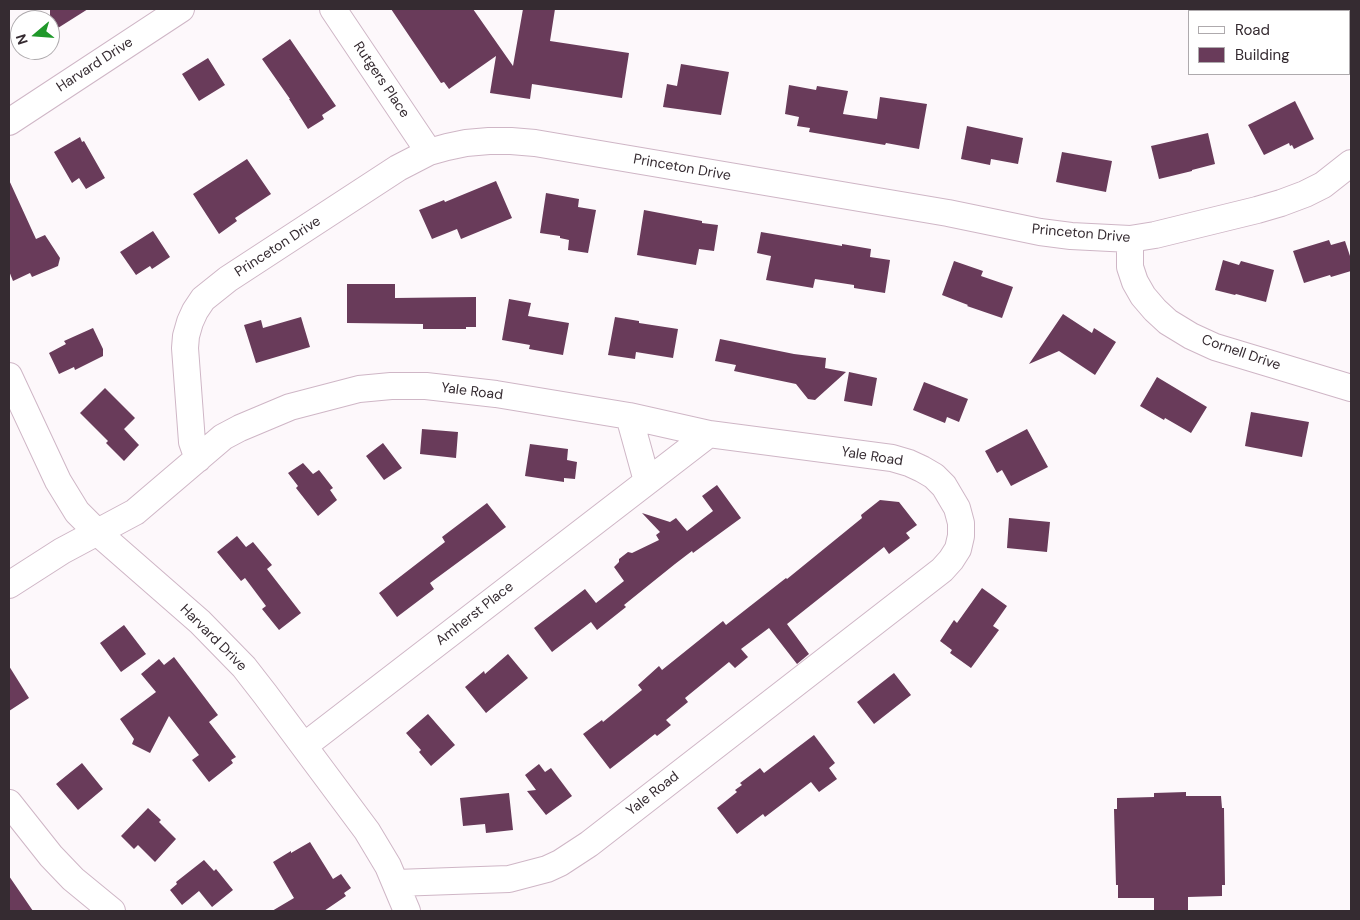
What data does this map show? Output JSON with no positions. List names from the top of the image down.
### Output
{
  "streets": {
    "street": [
      "Harvard Drive",
      "Rutgers Place",
      "Princeton Drive",
      "Cornell Drive",
      "Yale Road",
      "Amherst Place"
    ]
  },
  "crossings": [
    ["Harvard Drive", "Yale Road"],
    ["Harvard Drive", "Amherst Place"],
    ["Rutgers Place", "Princeton Drive"],
    ["Princeton Drive", "Cornell Drive"],
    ["Princeton Drive", "Yale Road"],
    ["Yale Road", "Amherst Place"]
  ],
  "legend": ["Road", "Building"],
  "north": "left"
}
